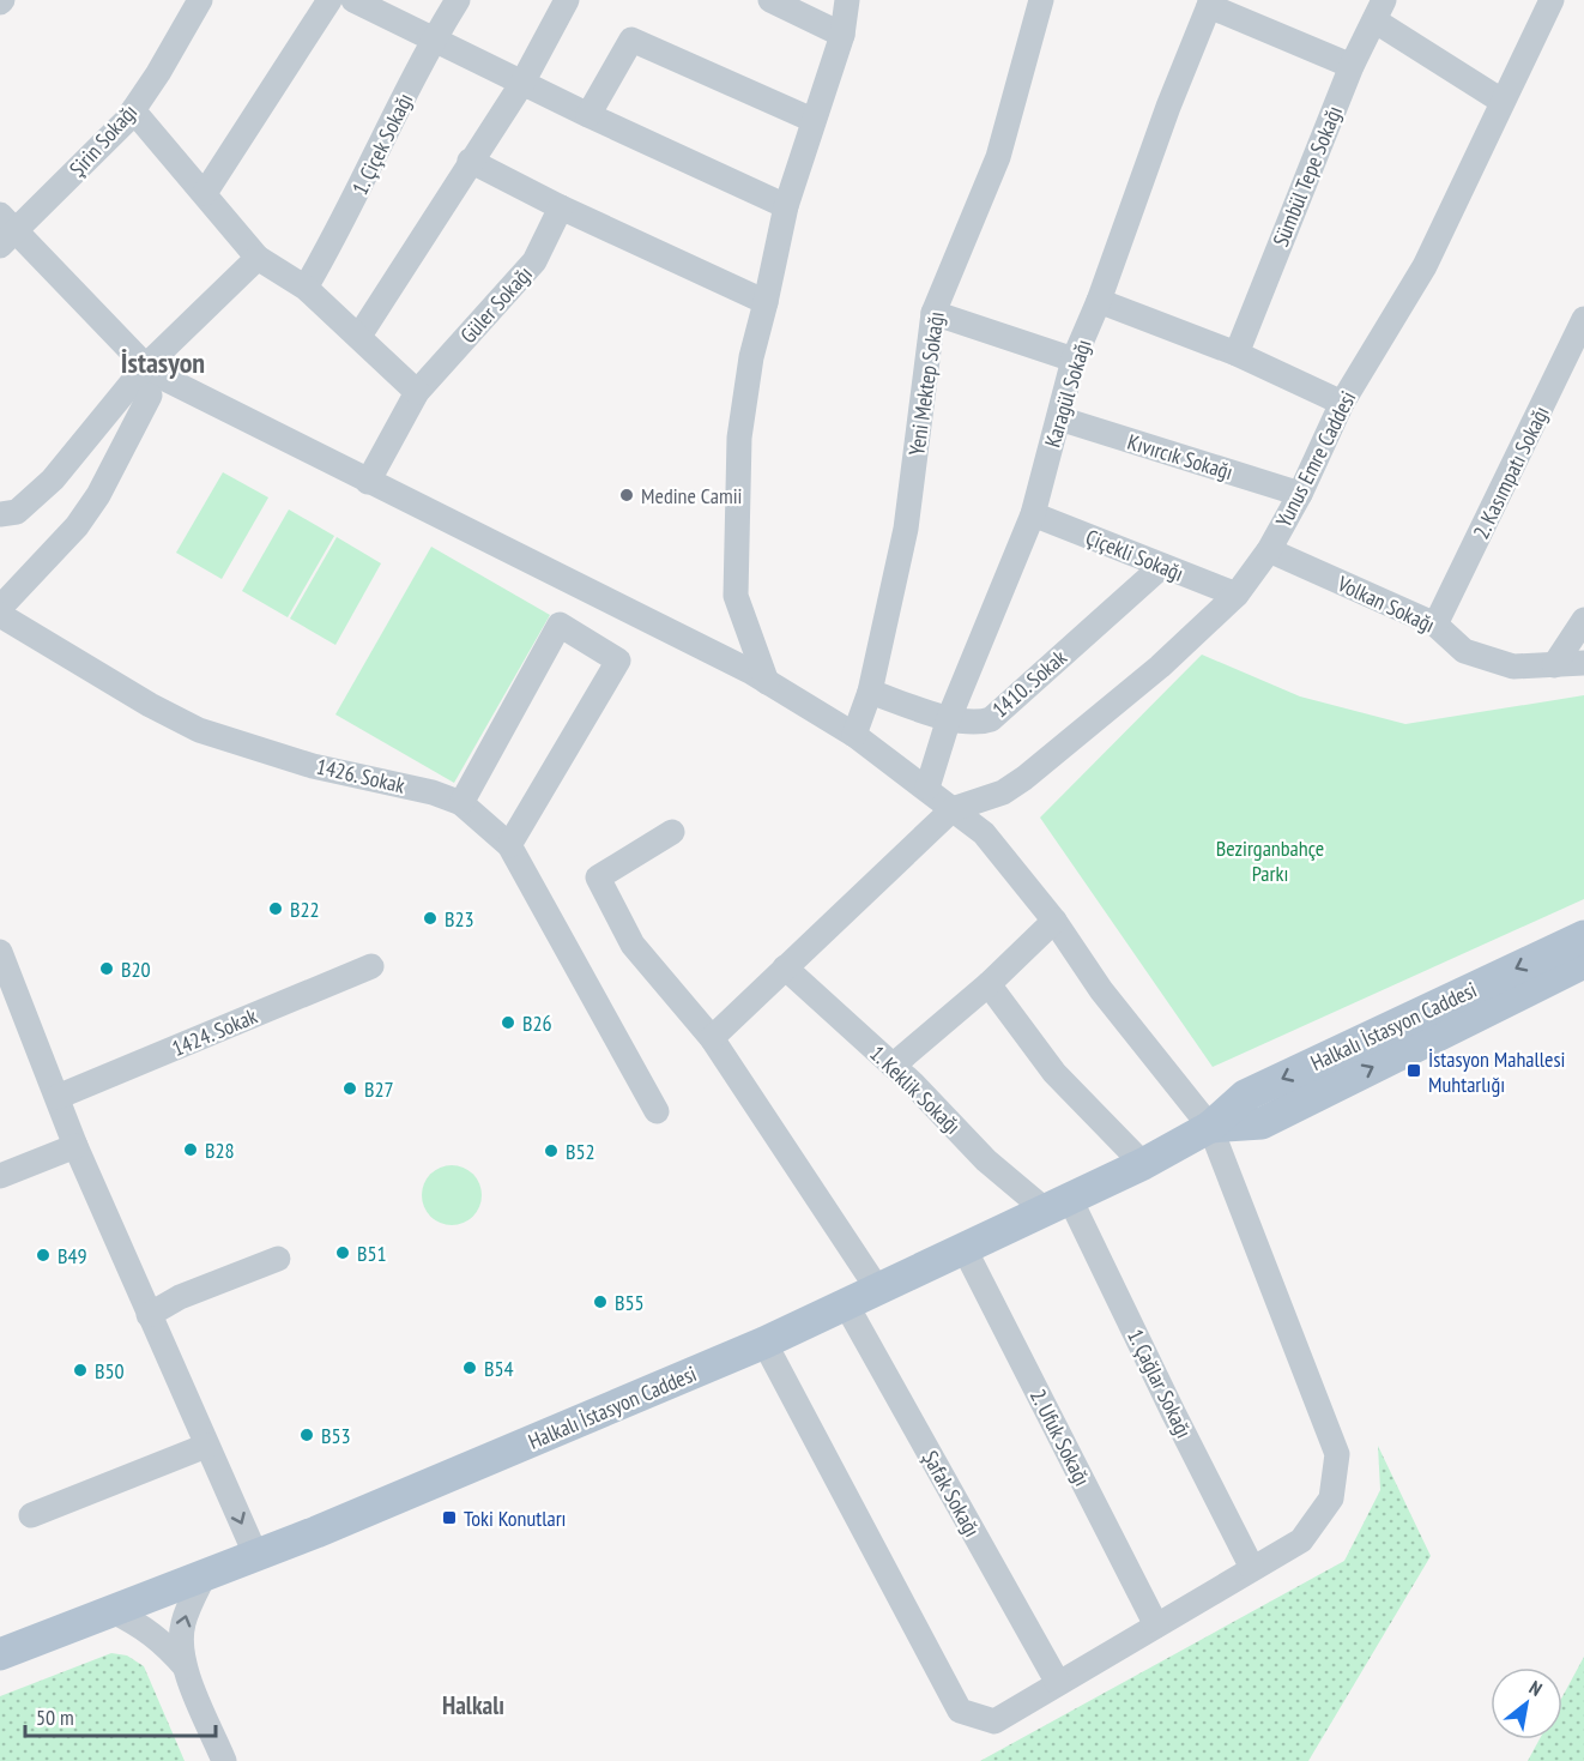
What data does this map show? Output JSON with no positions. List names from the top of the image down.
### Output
{
  "streets": {
    "main road": ["Halkalı İstasyon Caddesi"],
    "street": [
      "Şirin Sokağı",
      "1. Çiçek Sokağı",
      "Sümbül Tepe Sokağı",
      "Güler Sokağı",
      "Yeni Mektep Sokağı",
      "Karagül Sokağı",
      "Kıvırcık Sokağı",
      "Yunus Emre Caddesi",
      "2. Kasımpatı Sokağı",
      "Çiçekli Sokağı",
      "Volkan Sokağı",
      "1410. Sokak",
      "1426. Sokak",
      "1424. Sokak",
      "1. Keklik Sokağı",
      "1. Çağlar Sokağı",
      "2. Ufuk Sokağı",
      "Şafak Sokağı"
    ]
  },
  "crossings": [
    ["Yeni Mektep Sokağı", "1410. Sokak"],
    ["Karagül Sokağı", "Kıvırcık Sokağı"],
    ["Karagül Sokağı", "Çiçekli Sokağı"],
    ["Karagül Sokağı", "1410. Sokak"],
    ["Kıvırcık Sokağı", "Yunus Emre Caddesi"],
    ["Yunus Emre Caddesi", "Çiçekli Sokağı"],
    ["Yunus Emre Caddesi", "Volkan Sokağı"],
    ["2. Kasımpatı Sokağı", "Volkan Sokağı"],
    ["Çiçekli Sokağı", "1410. Sokak"],
    ["Halkalı İstasyon Caddesi", "1. Keklik Sokağı"],
    ["Halkalı İstasyon Caddesi", "1. Çağlar Sokağı"],
    ["Halkalı İstasyon Caddesi", "2. Ufuk Sokağı"],
    ["Halkalı İstasyon Caddesi", "Şafak Sokağı"],
    ["1. Keklik Sokağı", "1. Çağlar Sokağı"]
  ],
  "districts": ["İstasyon", "Halkalı"],
  "parks": ["Bezirganbahçe Parkı"],
  "places": {
    "other": [
      "Medine Camii",
      "B22",
      "B23",
      "B20",
      "B26",
      "B27",
      "B28",
      "B52",
      "B51",
      "B49",
      "B55",
      "B54",
      "B50",
      "B53"
    ],
    "transit": ["İstasyon Mahallesi Muhtarlığı", "Toki Konutları"]
  },
  "scale_bar": "50 m",
  "north": "top right"
}
